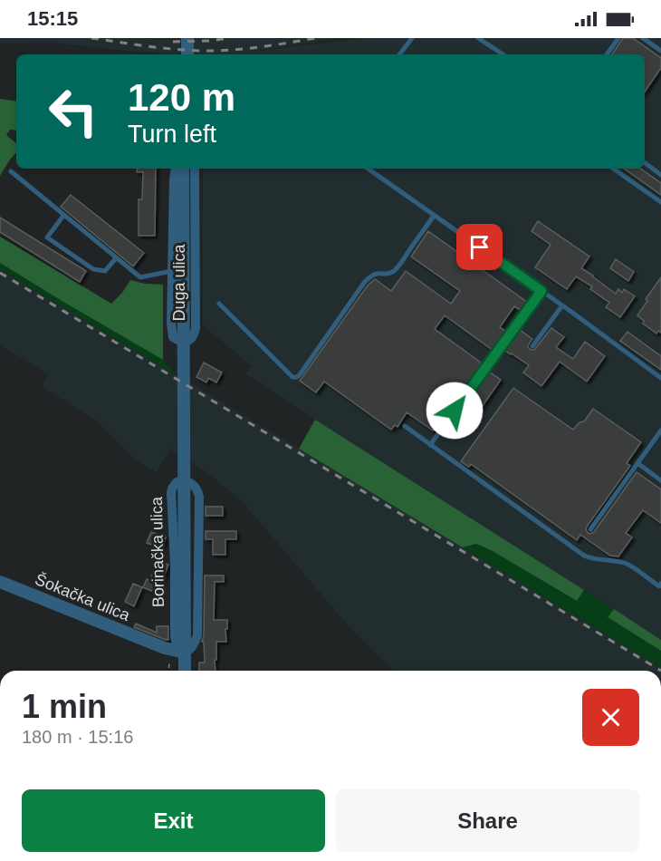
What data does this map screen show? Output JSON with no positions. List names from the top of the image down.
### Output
{
  "streets": {
    "street": ["Duga ulica", "Borinačka ulica", "Šokačka ulica"]
  },
  "crossings": [
    ["Duga ulica", "Borinačka ulica"],
    ["Borinačka ulica", "Šokačka ulica"]
  ],
  "page": {
    "status": "15:15",
    "turn": ["120 m", "Turn left"],
    "heading": ["1 min", "180 m · 15:16"],
    "buttons": ["Exit", "Share"]
  }
}
